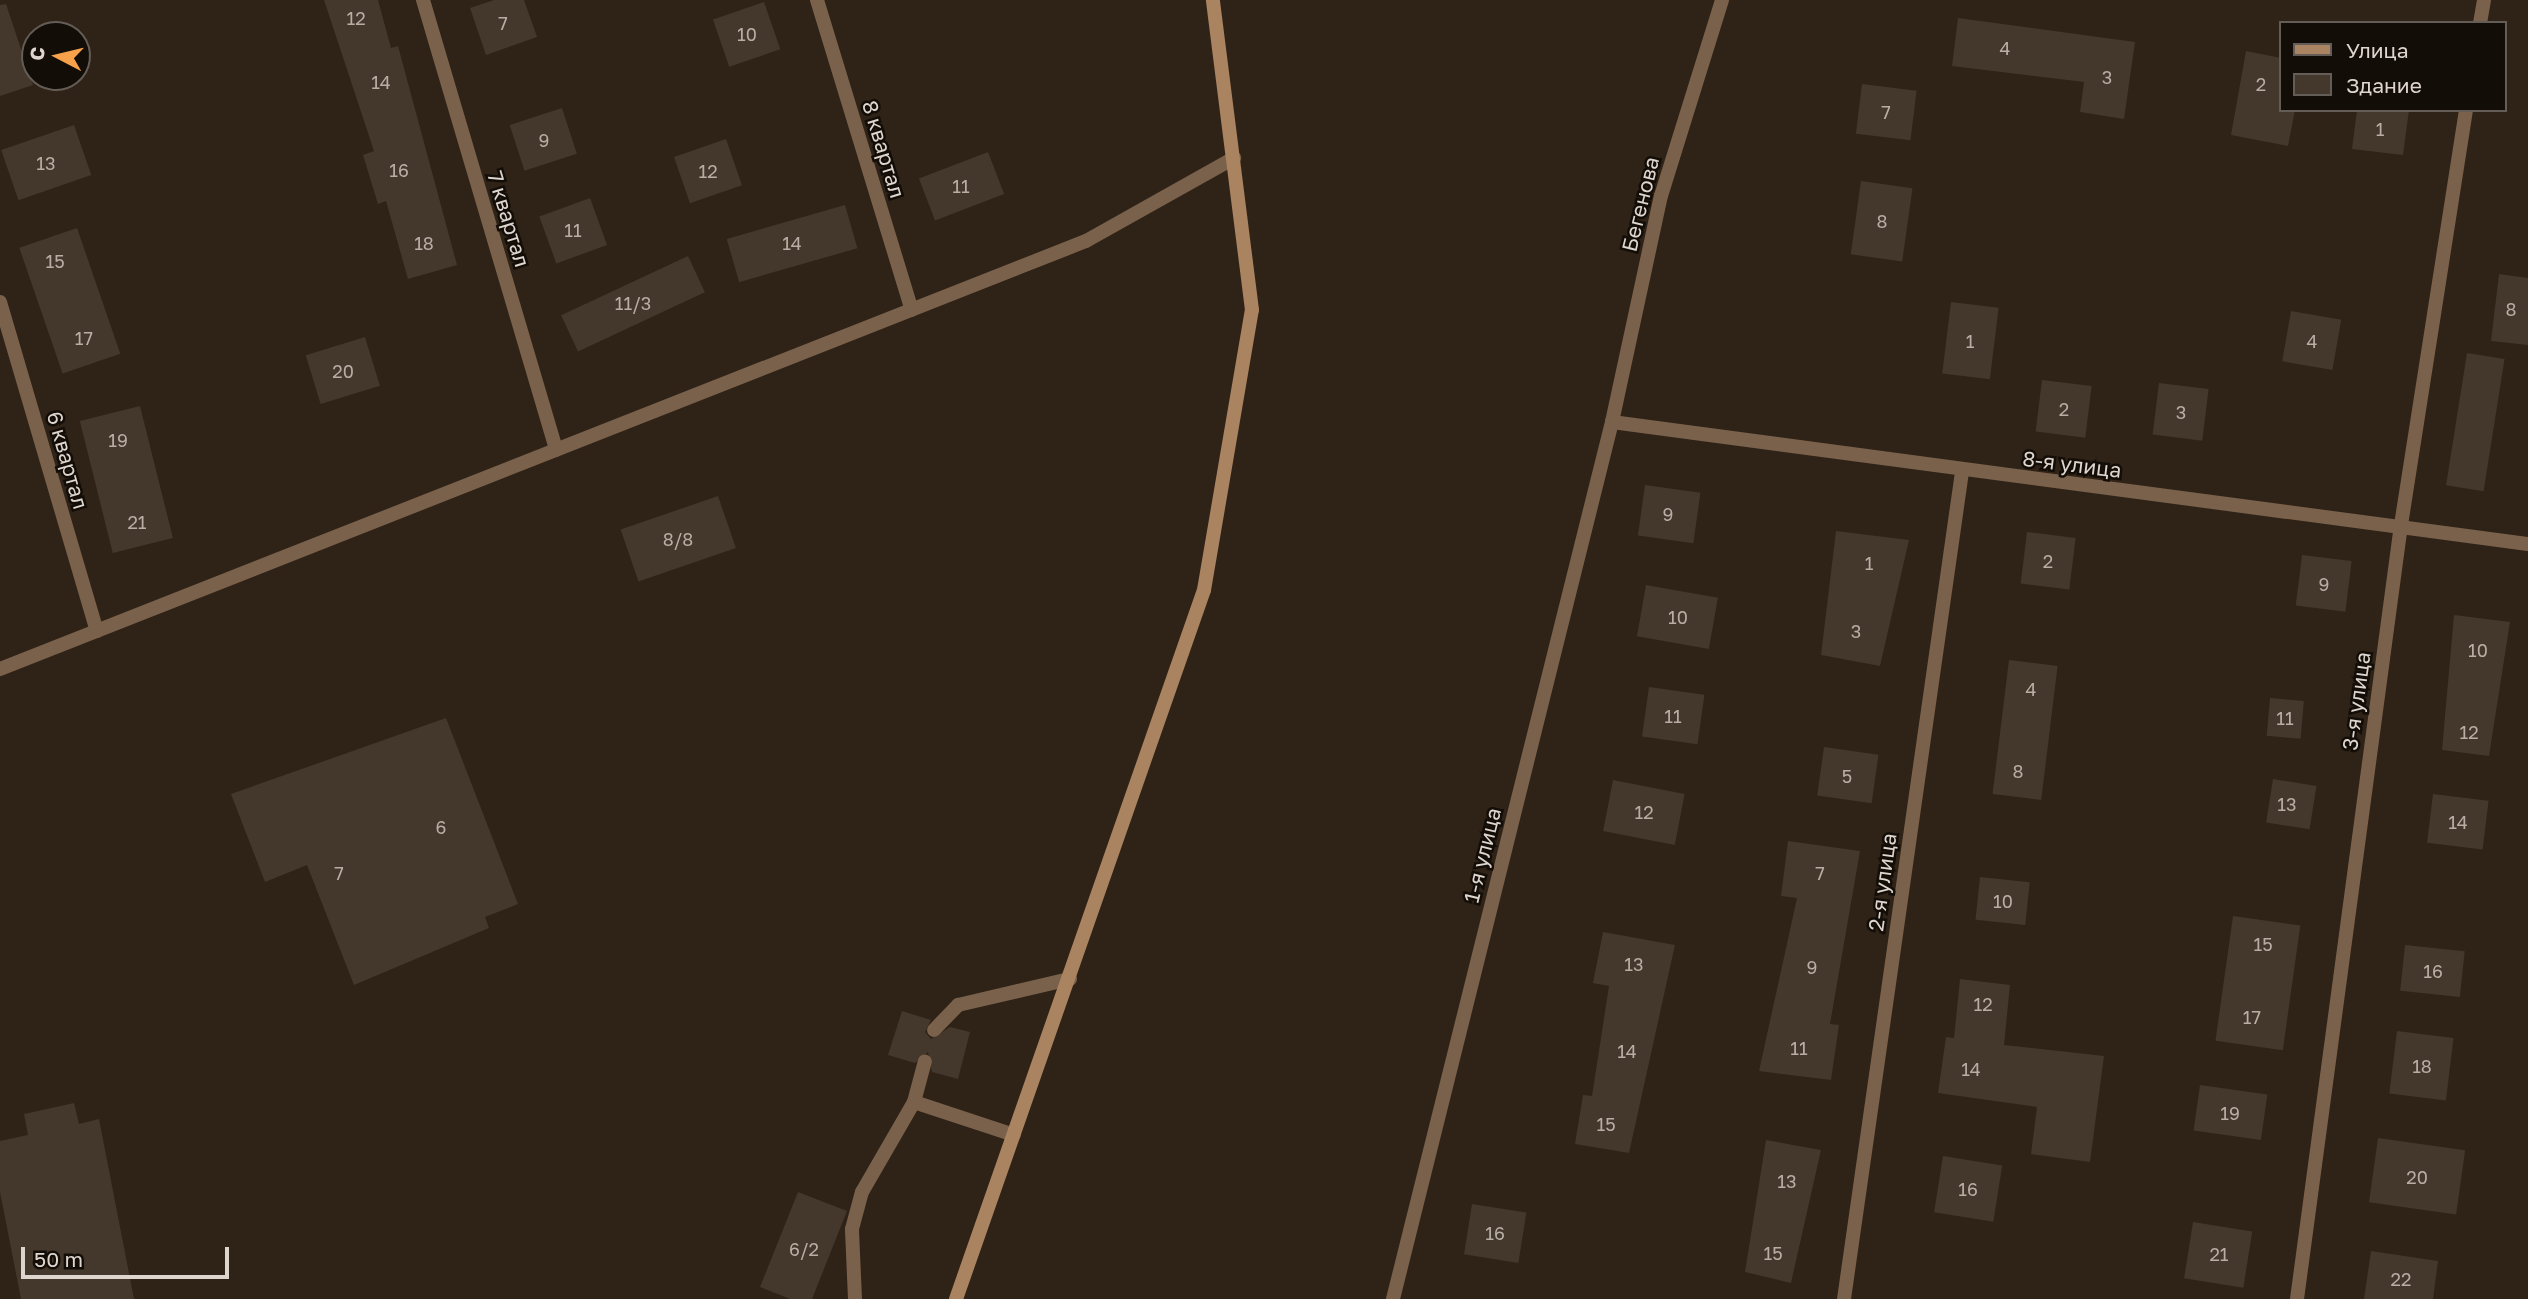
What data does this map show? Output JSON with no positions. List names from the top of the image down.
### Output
{
  "streets": {
    "street": [
      "8 квартал",
      "Бегенова",
      "7 квартал",
      "6 квартал",
      "8-я улица",
      "3-я улица",
      "1-я улица",
      "2-я улица"
    ]
  },
  "crossings": [
    ["Бегенова", "8-я улица"],
    ["Бегенова", "1-я улица"],
    ["8-я улица", "3-я улица"],
    ["8-я улица", "1-я улица"],
    ["8-я улица", "2-я улица"]
  ],
  "house_numbers": [
    "12",
    "7",
    "10",
    "4",
    "3",
    "14",
    "2",
    "7",
    "1",
    "9",
    "13",
    "16",
    "12",
    "11",
    "8",
    "11",
    "18",
    "14",
    "15",
    "11/3",
    "8",
    "17",
    "1",
    "4",
    "20",
    "2",
    "3",
    "19",
    "9",
    "21",
    "8/8",
    "2",
    "1",
    "9",
    "10",
    "3",
    "10",
    "4",
    "11",
    "11",
    "12",
    "8",
    "5",
    "13",
    "12",
    "14",
    "6",
    "7",
    "7",
    "10",
    "15",
    "13",
    "9",
    "16",
    "12",
    "17",
    "11",
    "14",
    "18",
    "14",
    "19",
    "15",
    "20",
    "13",
    "16",
    "16",
    "6/2",
    "15",
    "21",
    "22"
  ],
  "legend": ["Улица", "Здание"],
  "scale_bar": "50 m",
  "north": "left"
}
